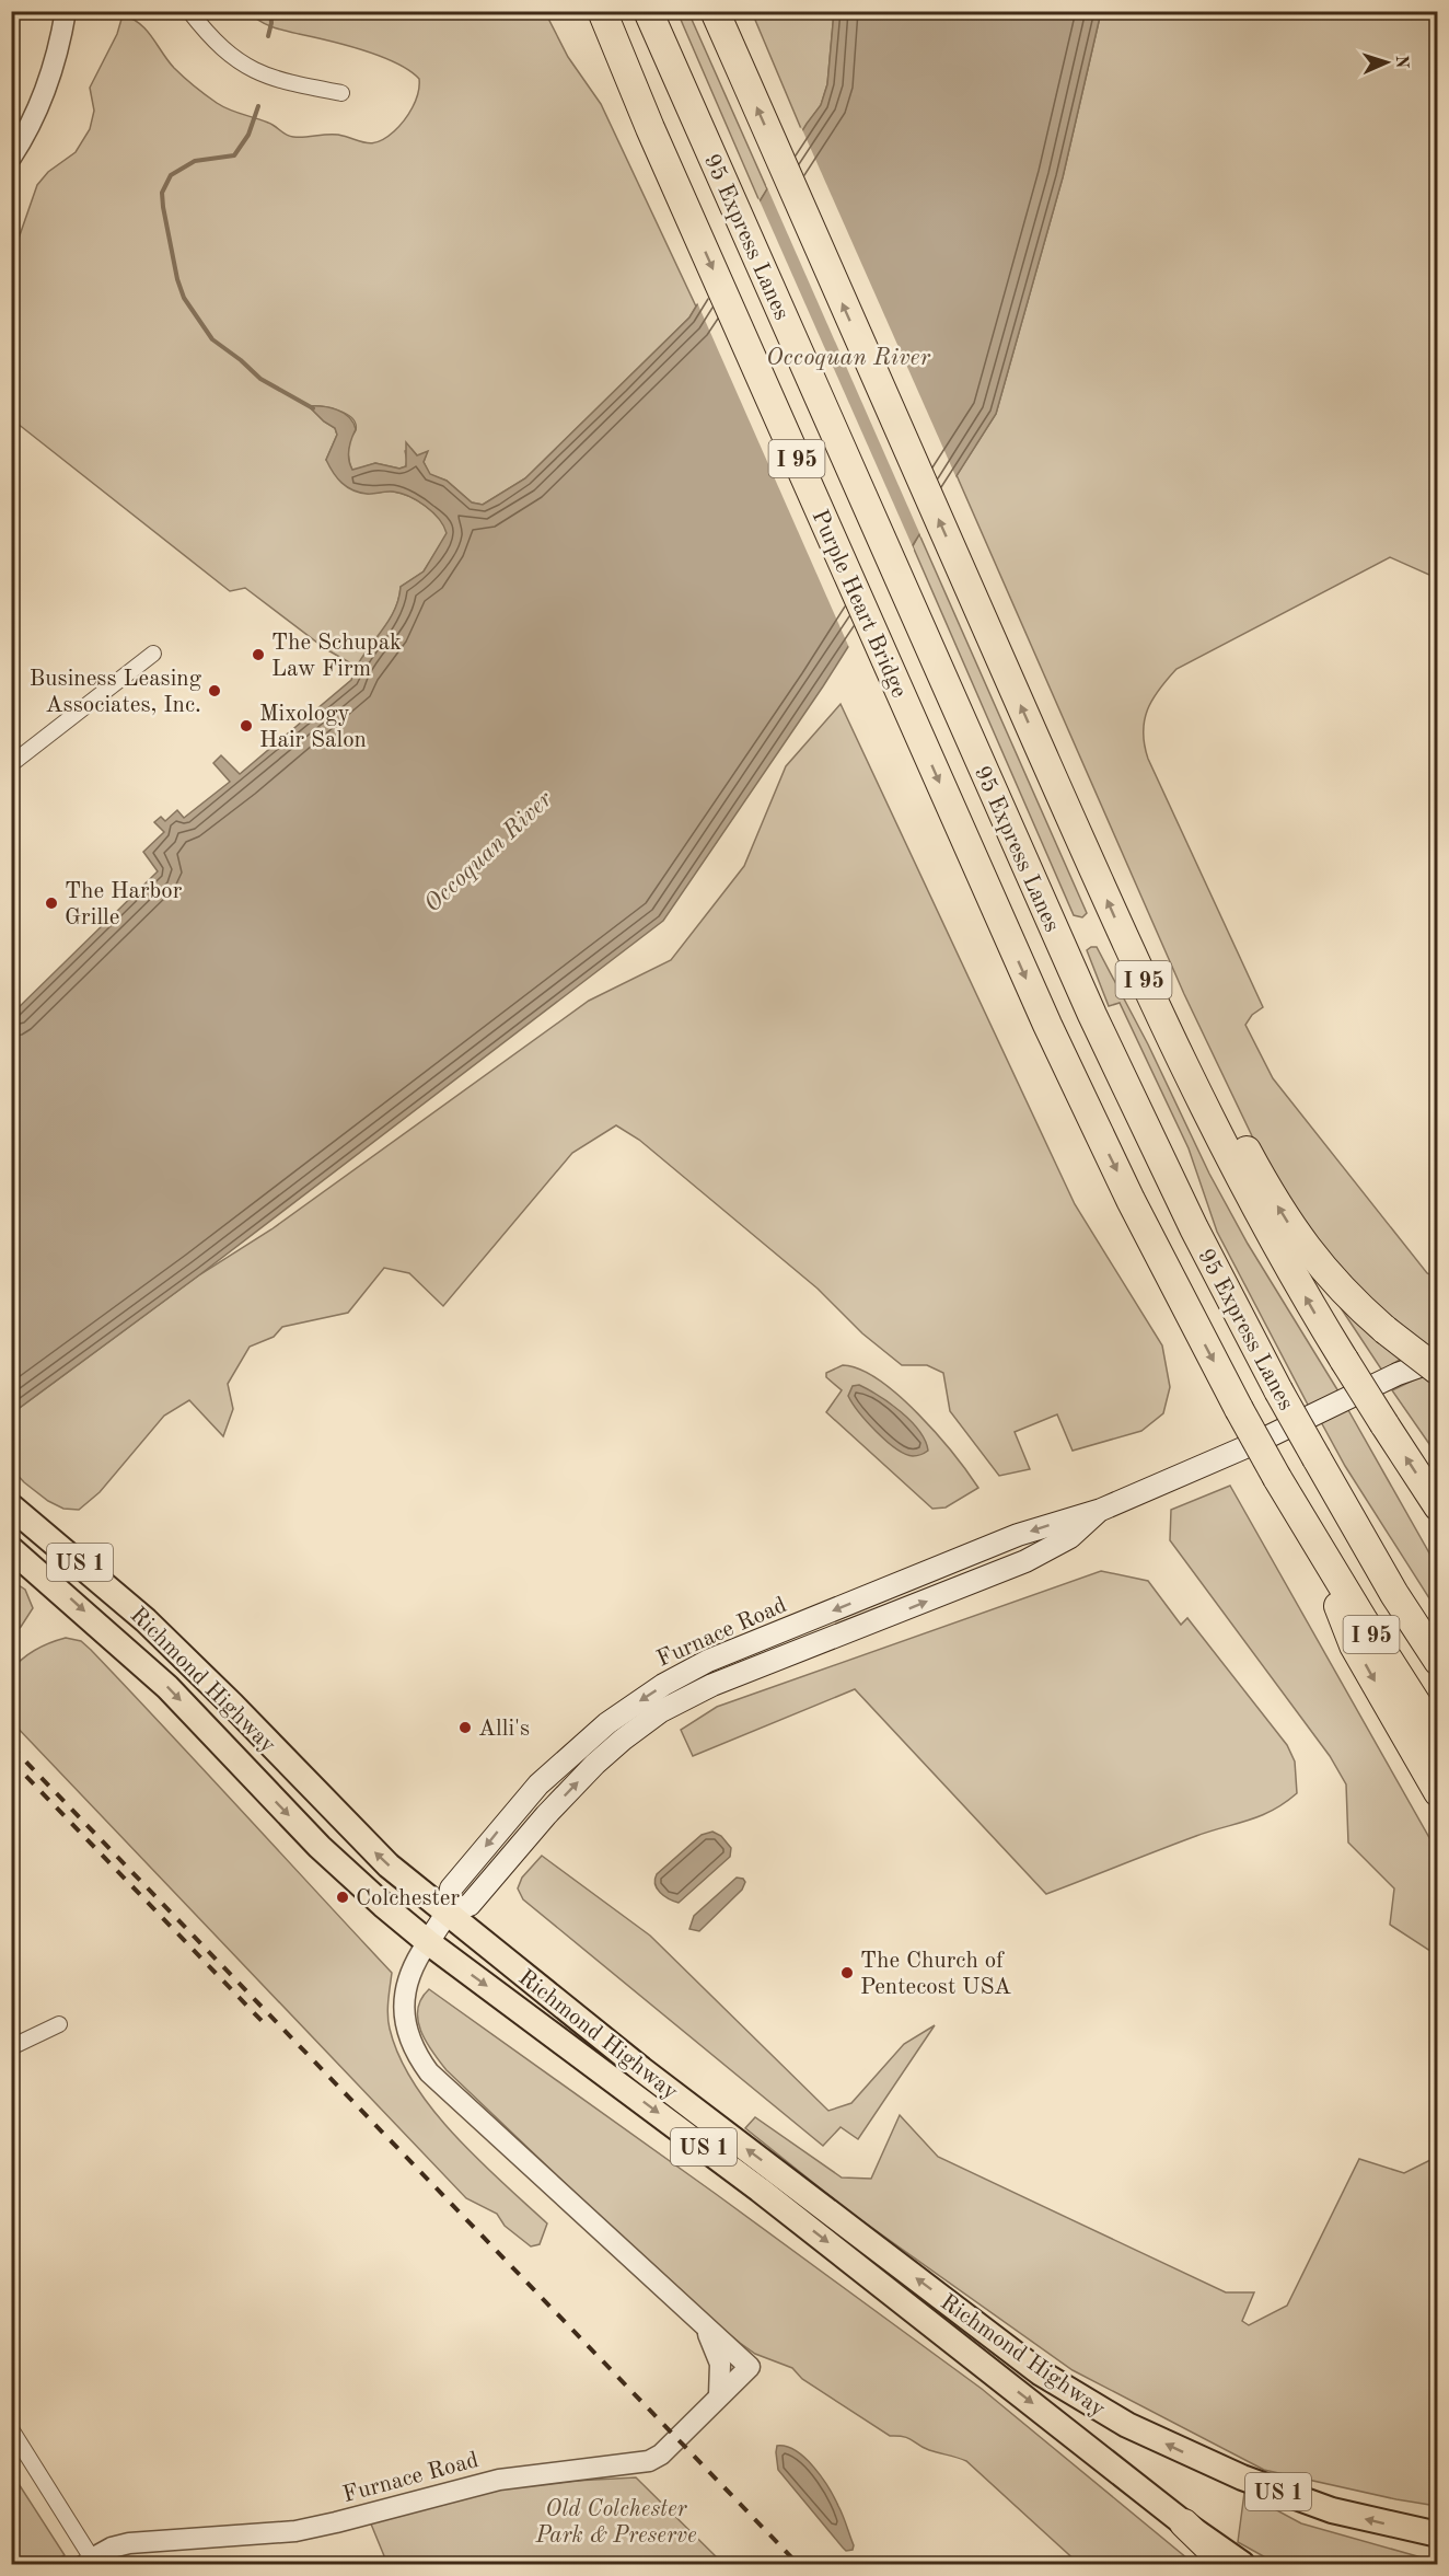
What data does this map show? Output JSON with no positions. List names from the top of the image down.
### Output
{
  "streets": {
    "highway": ["95 Express Lanes", "I 95", "Purple Heart Bridge"],
    "main road": ["US 1", "Furnace Road", "Richmond Highway"]
  },
  "crossings": [
    ["I 95", "Purple Heart Bridge"],
    ["Furnace Road", "Richmond Highway"]
  ],
  "water": ["Occoquan River"],
  "parks": ["Old Colchester Park & Preserve"],
  "places": [
    "The Schupak Law Firm",
    "Business Leasing Associates, Inc.",
    "Mixology Hair Salon",
    "The Harbor Grille",
    "Alli's",
    "Colchester",
    "The Church of Pentecost USA"
  ],
  "north": "right"
}
